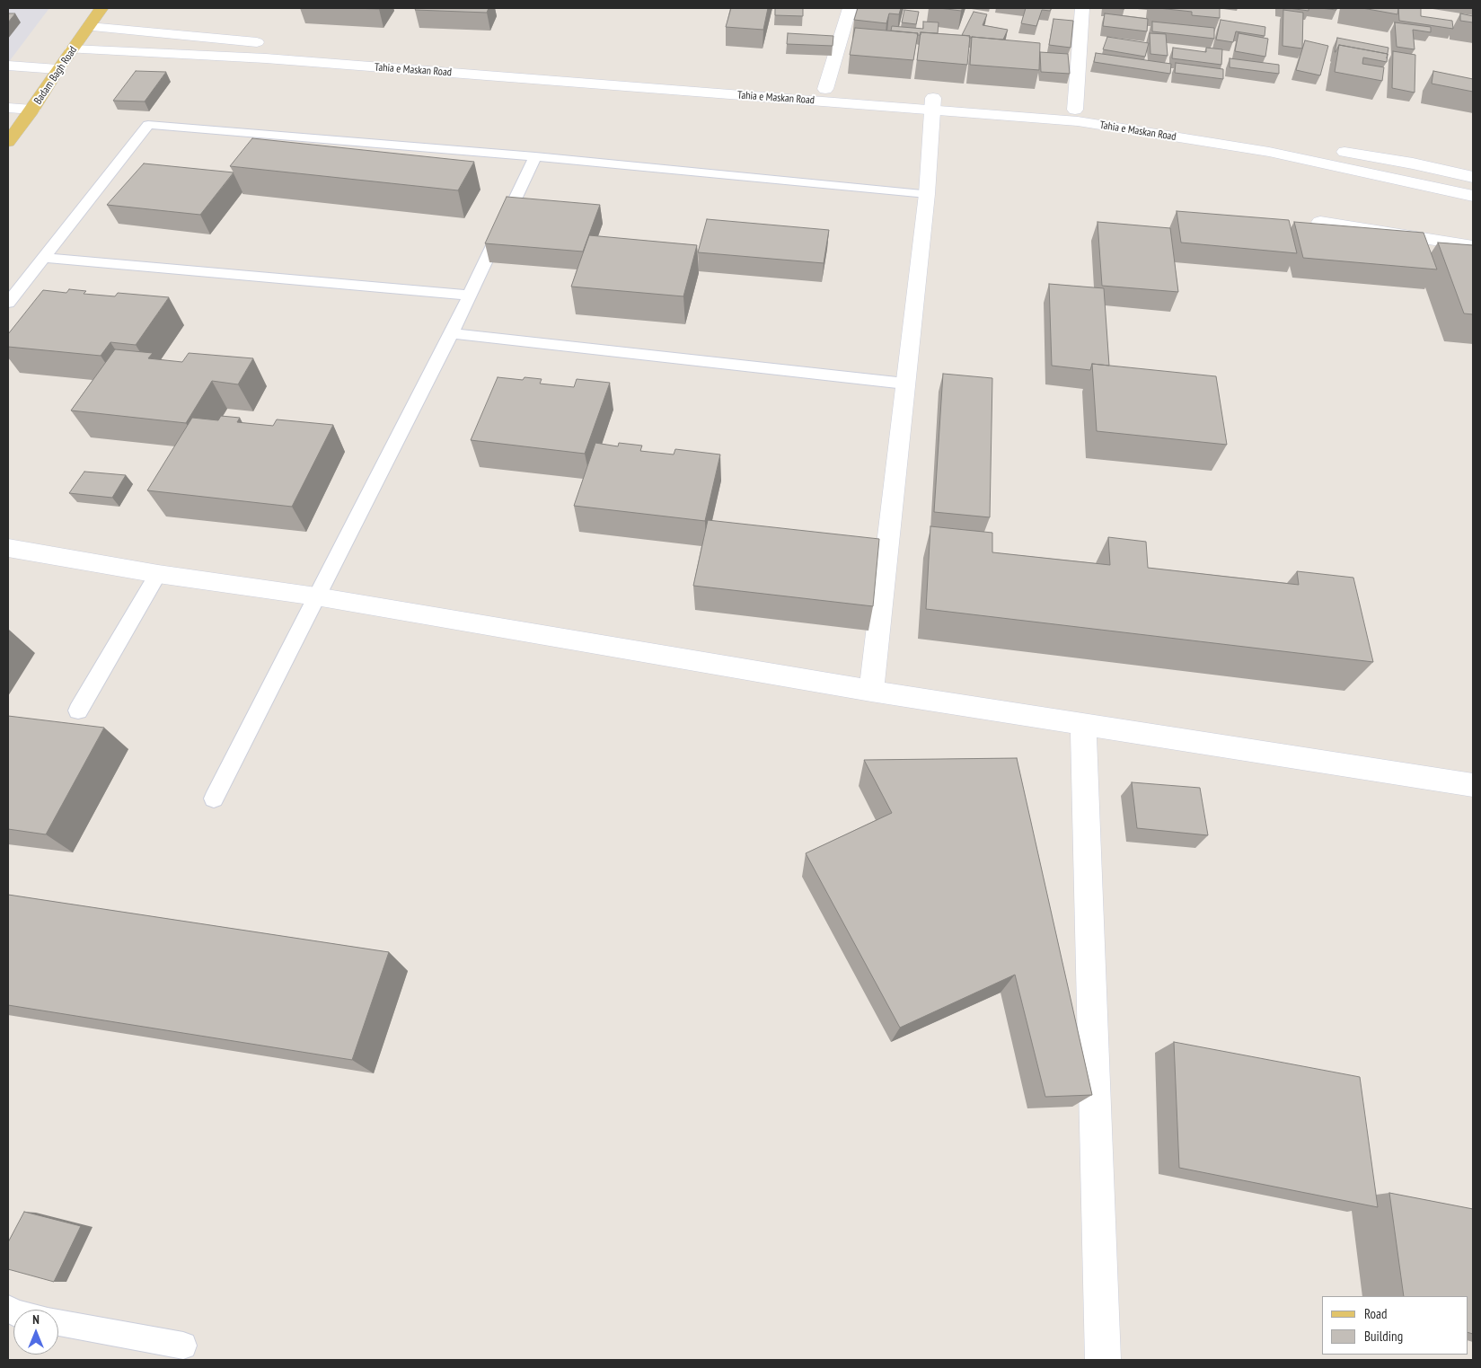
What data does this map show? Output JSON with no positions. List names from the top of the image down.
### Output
{
  "streets": {
    "main road": ["Tahia e Maskan Road", "Badam Bagh Road"]
  },
  "crossings": [
    ["Tahia e Maskan Road", "Badam Bagh Road"]
  ],
  "legend": ["Road", "Building"],
  "north": "top"
}
